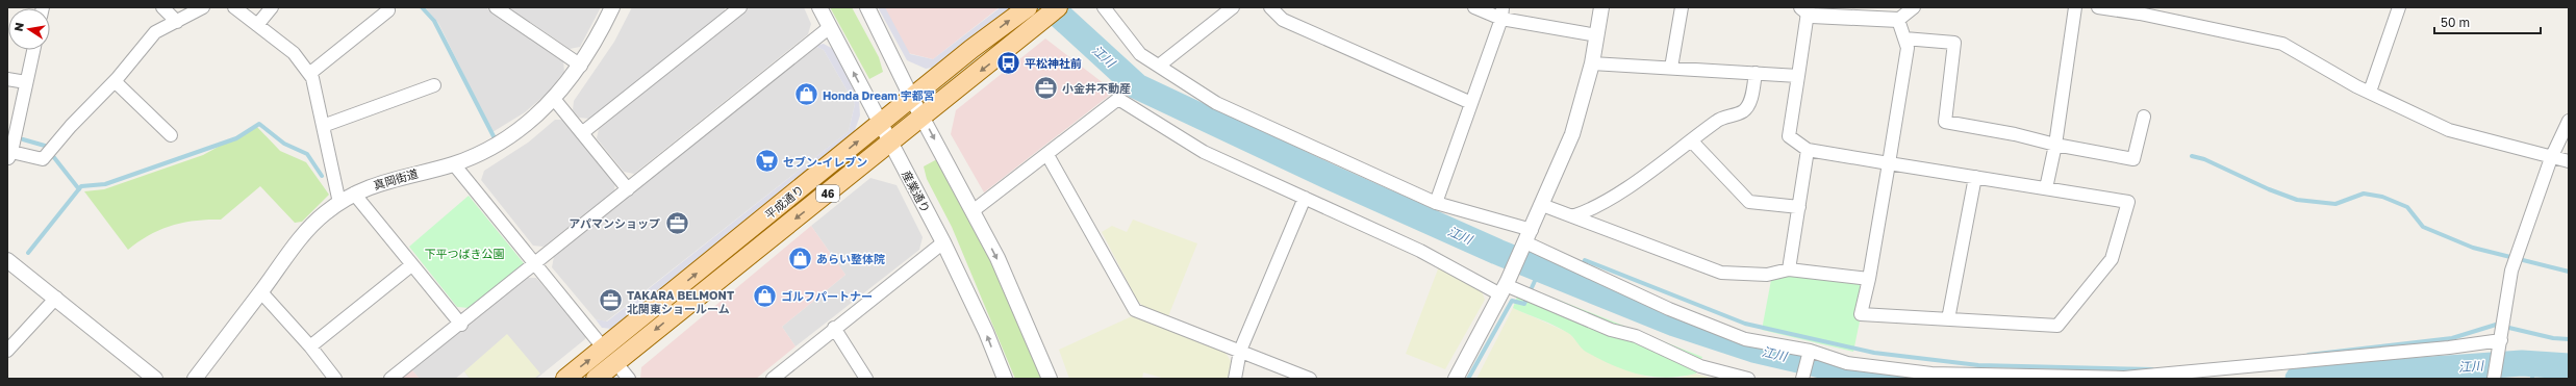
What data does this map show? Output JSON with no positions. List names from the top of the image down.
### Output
{
  "streets": {
    "main road": ["46", "平成通り"],
    "street": ["真岡街道", "産業通り"]
  },
  "crossings": [
    ["産業通り", "平成通り"]
  ],
  "water": ["江川"],
  "parks": ["下平つばき公園"],
  "places": {
    "bus stop": ["平松神社前"],
    "office": ["小金井不動産", "アパマンショップ", "TAKARA BELMONT 北関東ショールーム"],
    "shop": ["Honda Dream 宇都宮", "あらい整体院", "ゴルフパートナー"],
    "supermarket": ["セブン-イレブン"]
  },
  "scale_bar": "50 m",
  "north": "left"
}
